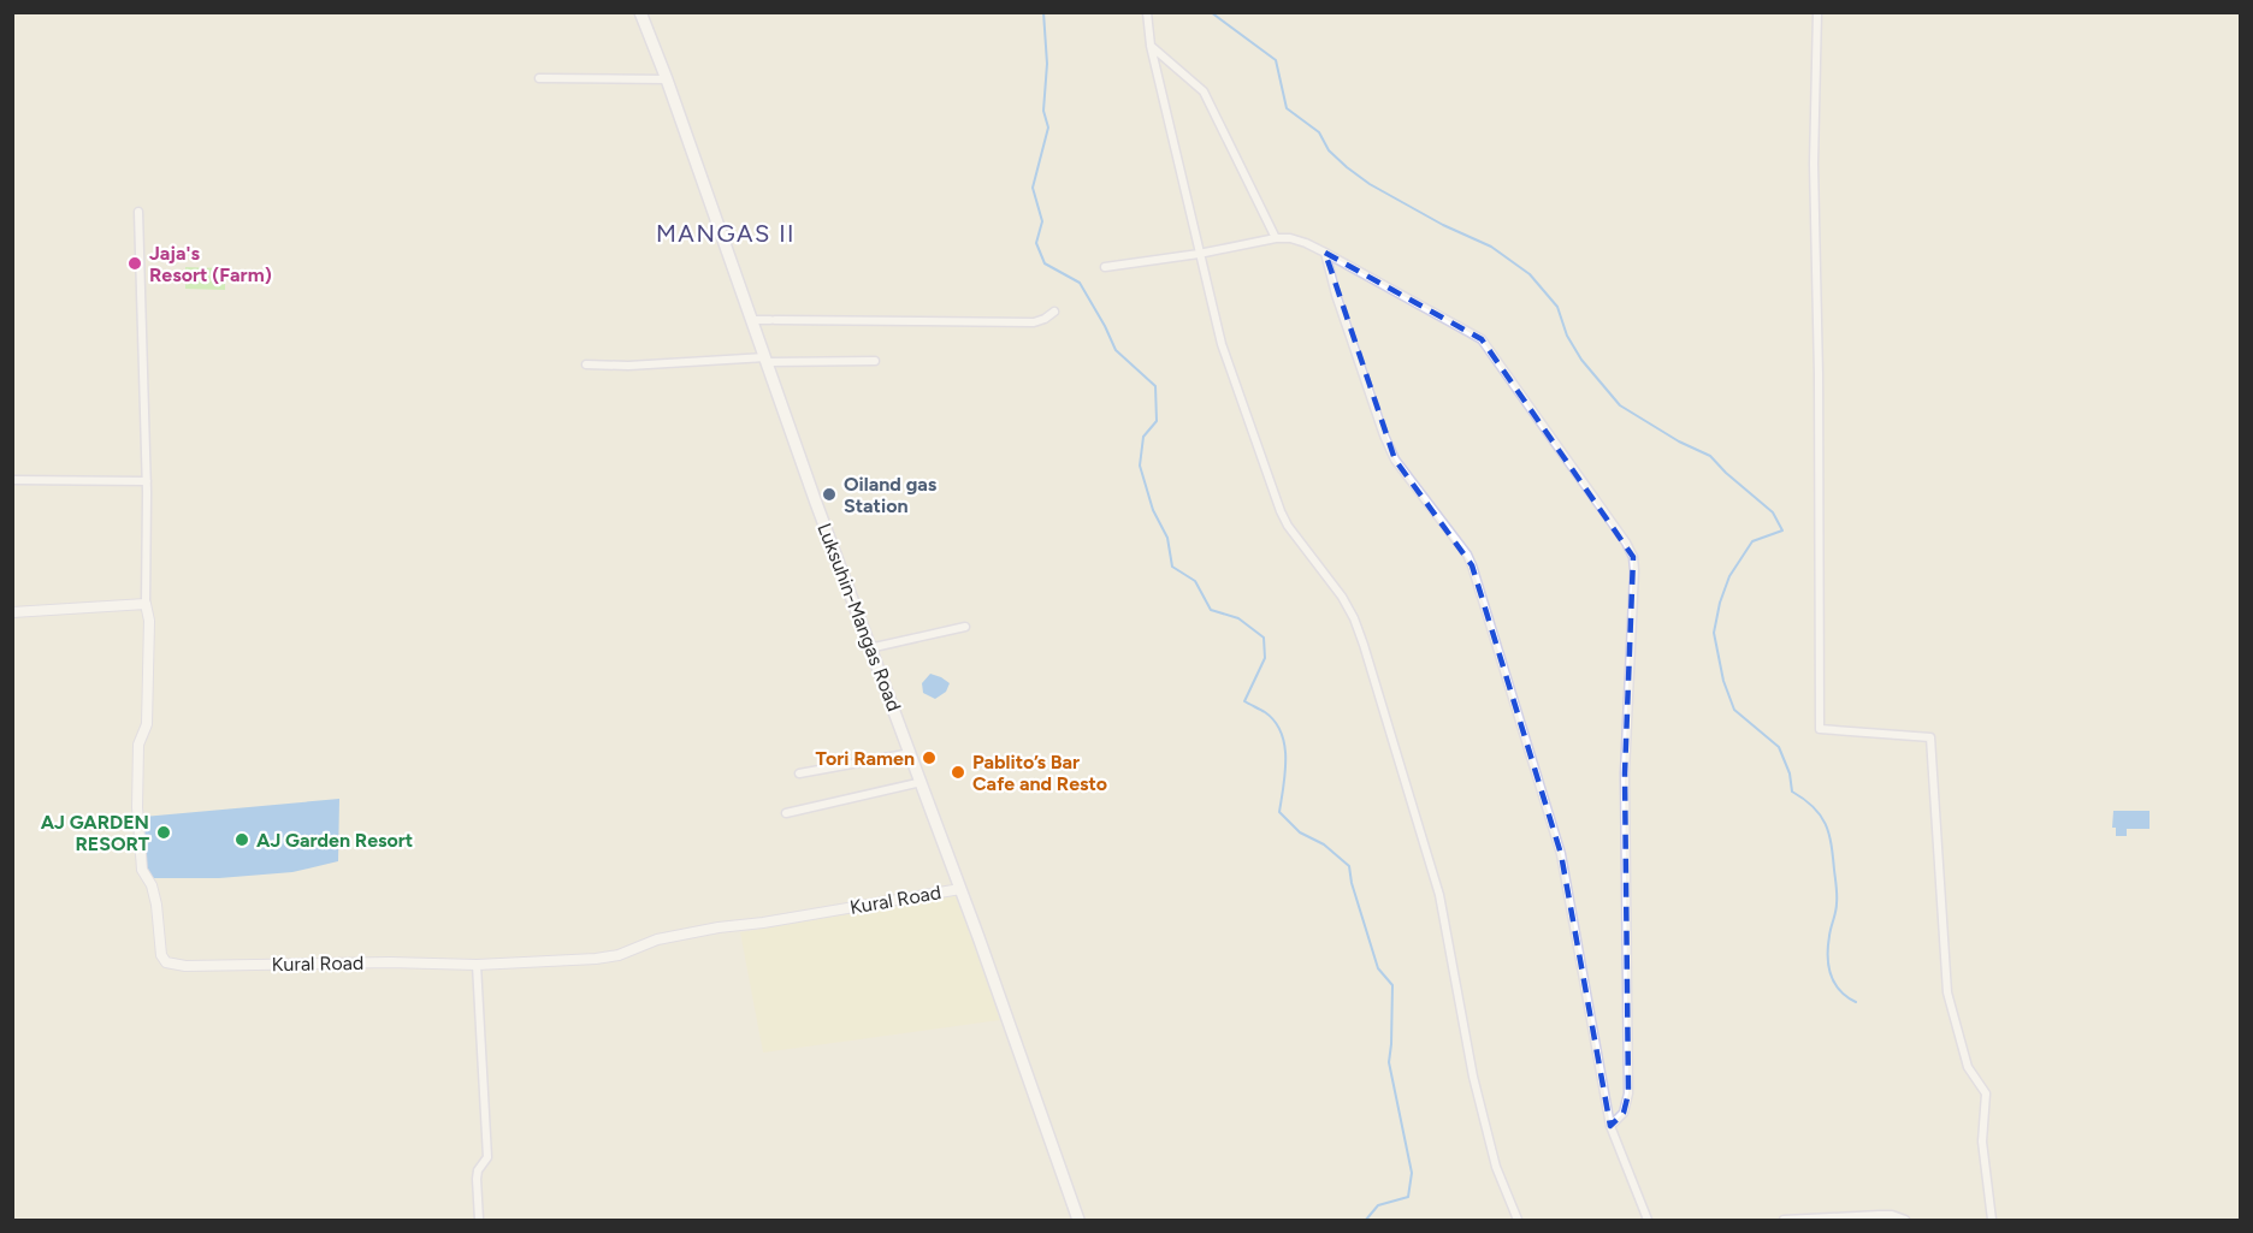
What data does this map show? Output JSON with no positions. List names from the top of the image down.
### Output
{
  "streets": {
    "main road": ["Luksuhin-Mangas Road"],
    "street": ["Kural Road"]
  },
  "crossings": [
    ["Luksuhin-Mangas Road", "Kural Road"]
  ],
  "districts": ["MANGAS II"],
  "places": [
    "Jaja's Resort (Farm)",
    "Oiland gas Station",
    "Tori Ramen",
    "Pablito’s Bar Cafe and Resto",
    "AJ GARDEN RESORT",
    "AJ Garden Resort"
  ]
}
